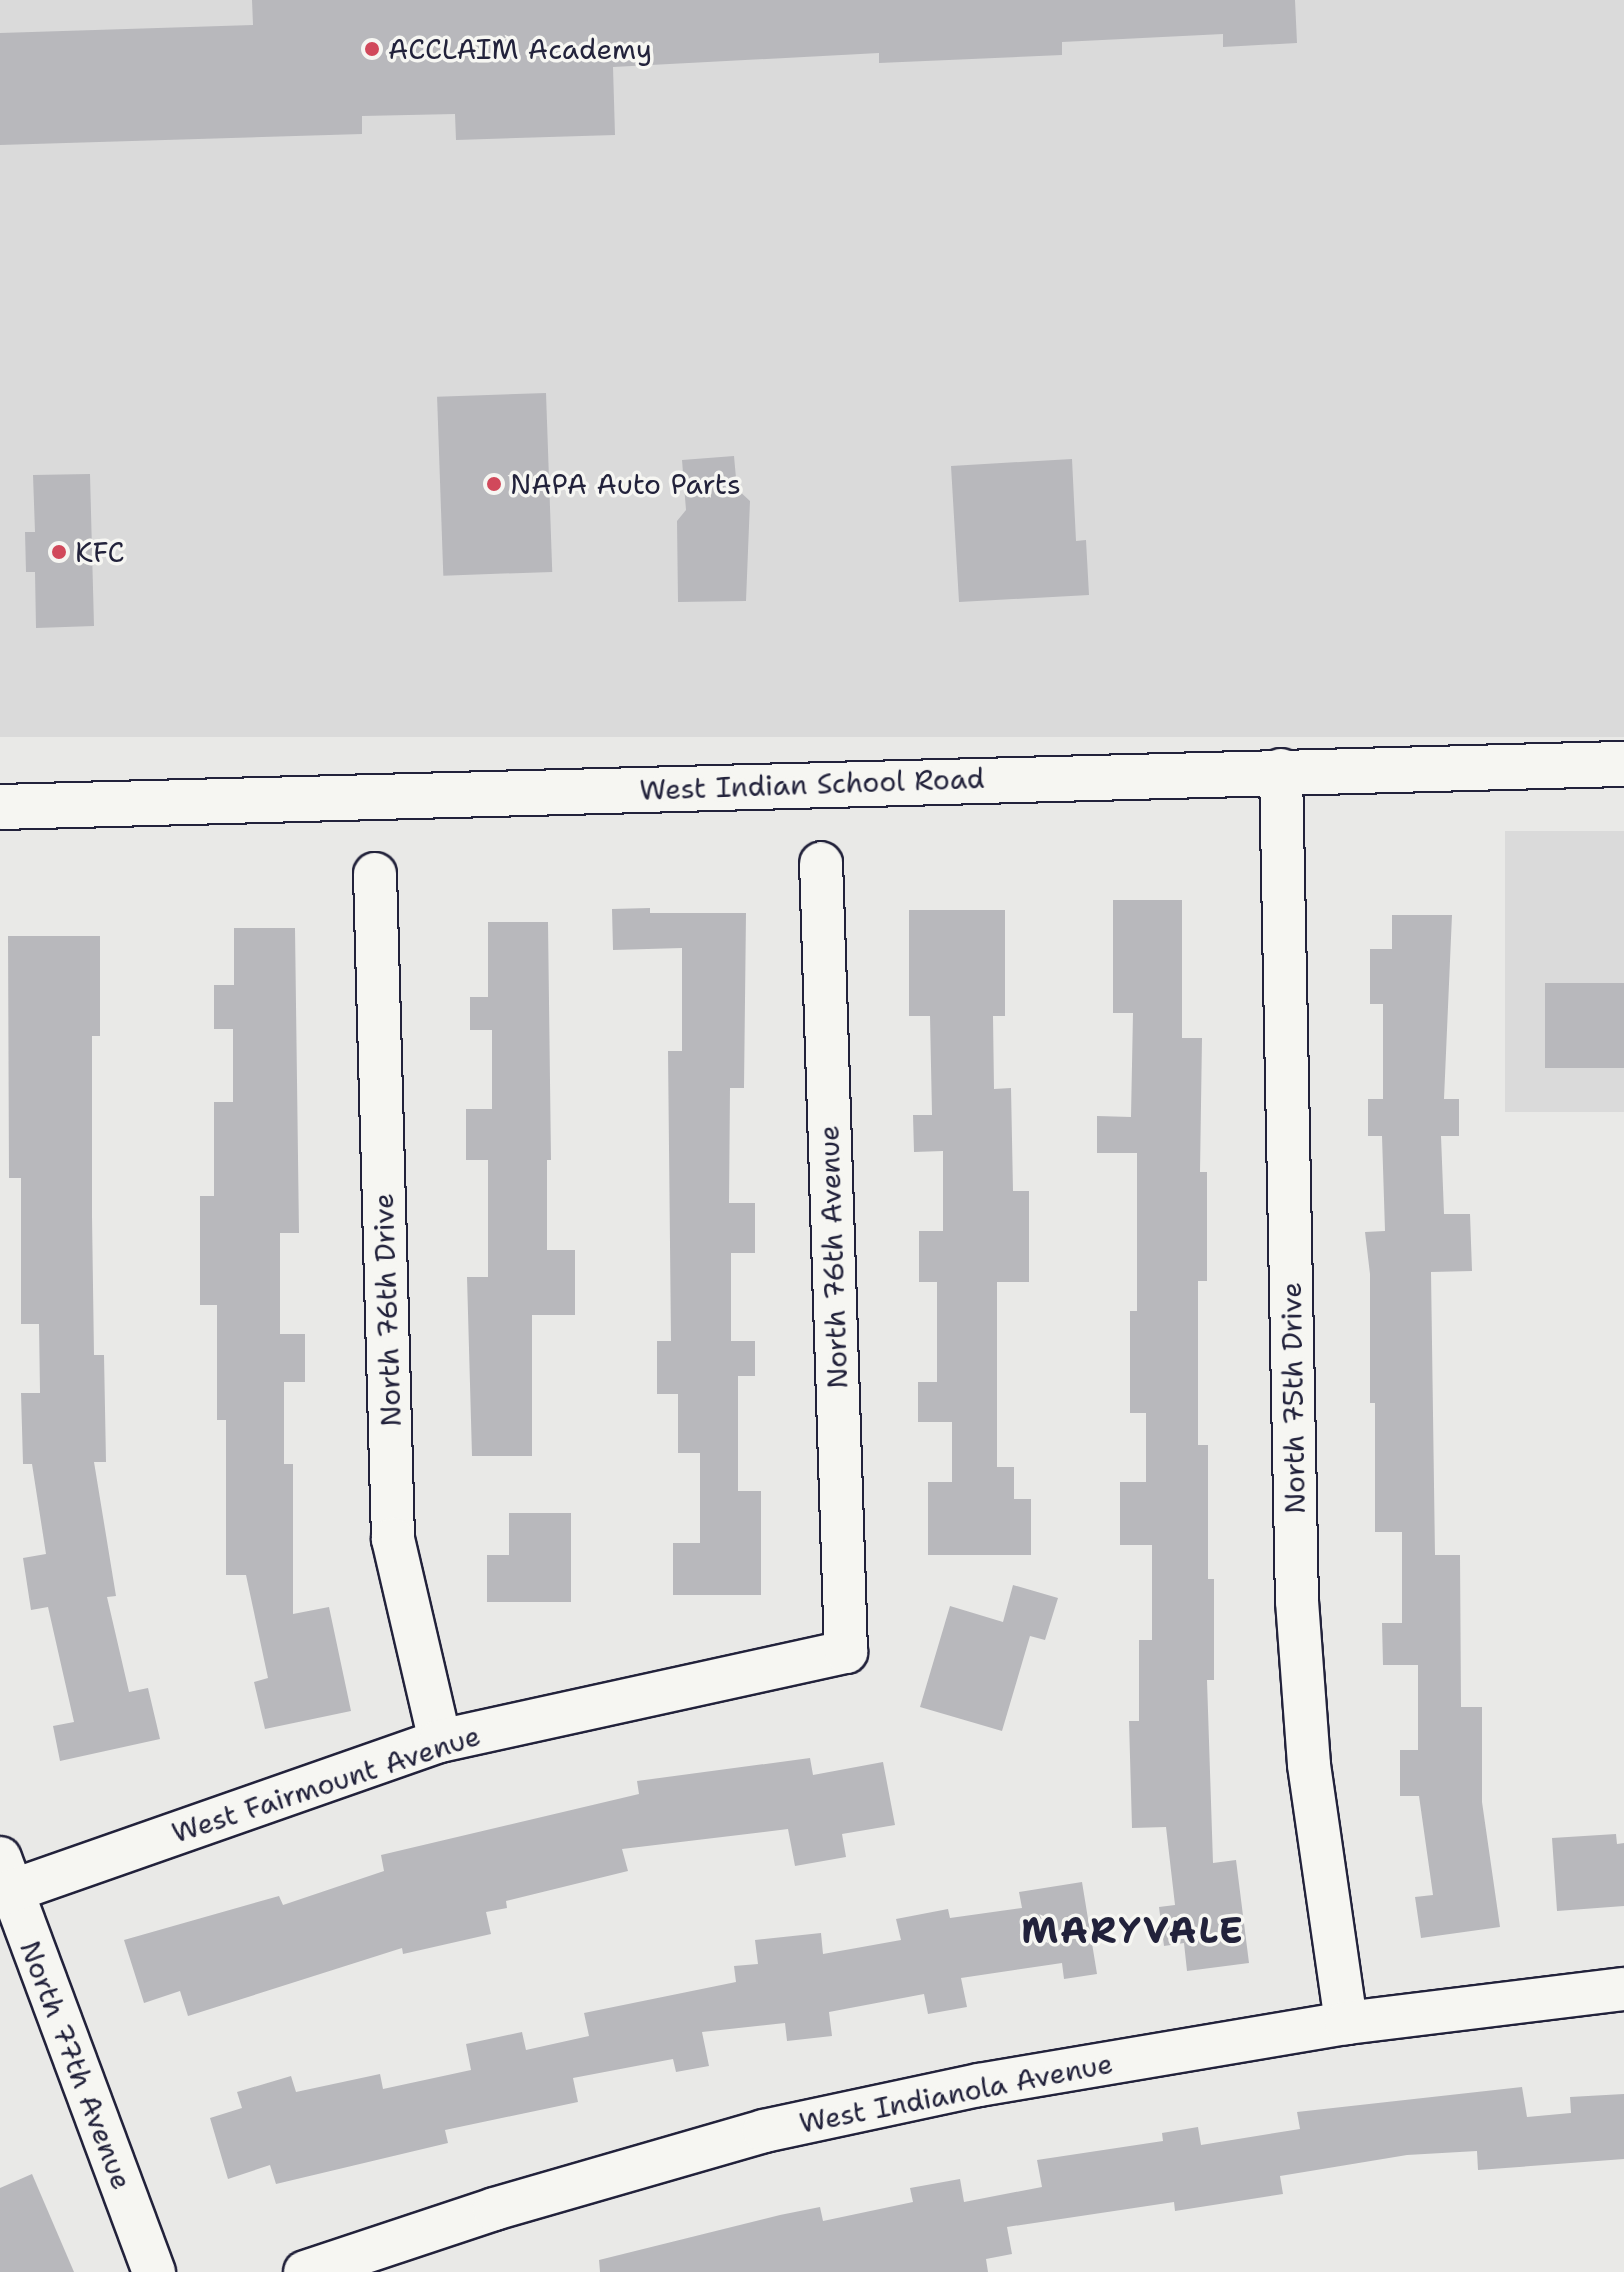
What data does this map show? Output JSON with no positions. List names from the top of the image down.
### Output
{
  "streets": {
    "main road": ["West Indian School Road"],
    "street": [
      "North 76th Avenue",
      "North 76th Drive",
      "North 75th Drive",
      "West Fairmount Avenue",
      "North 77th Avenue",
      "West Indianola Avenue"
    ]
  },
  "crossings": [
    ["West Indian School Road", "North 75th Drive"],
    ["North 76th Avenue", "West Fairmount Avenue"],
    ["North 76th Drive", "West Fairmount Avenue"],
    ["North 75th Drive", "West Indianola Avenue"],
    ["West Fairmount Avenue", "North 77th Avenue"]
  ],
  "districts": ["MARYVALE"],
  "places": ["ACCLAIM Academy", "NAPA Auto Parts", "KFC"]
}
